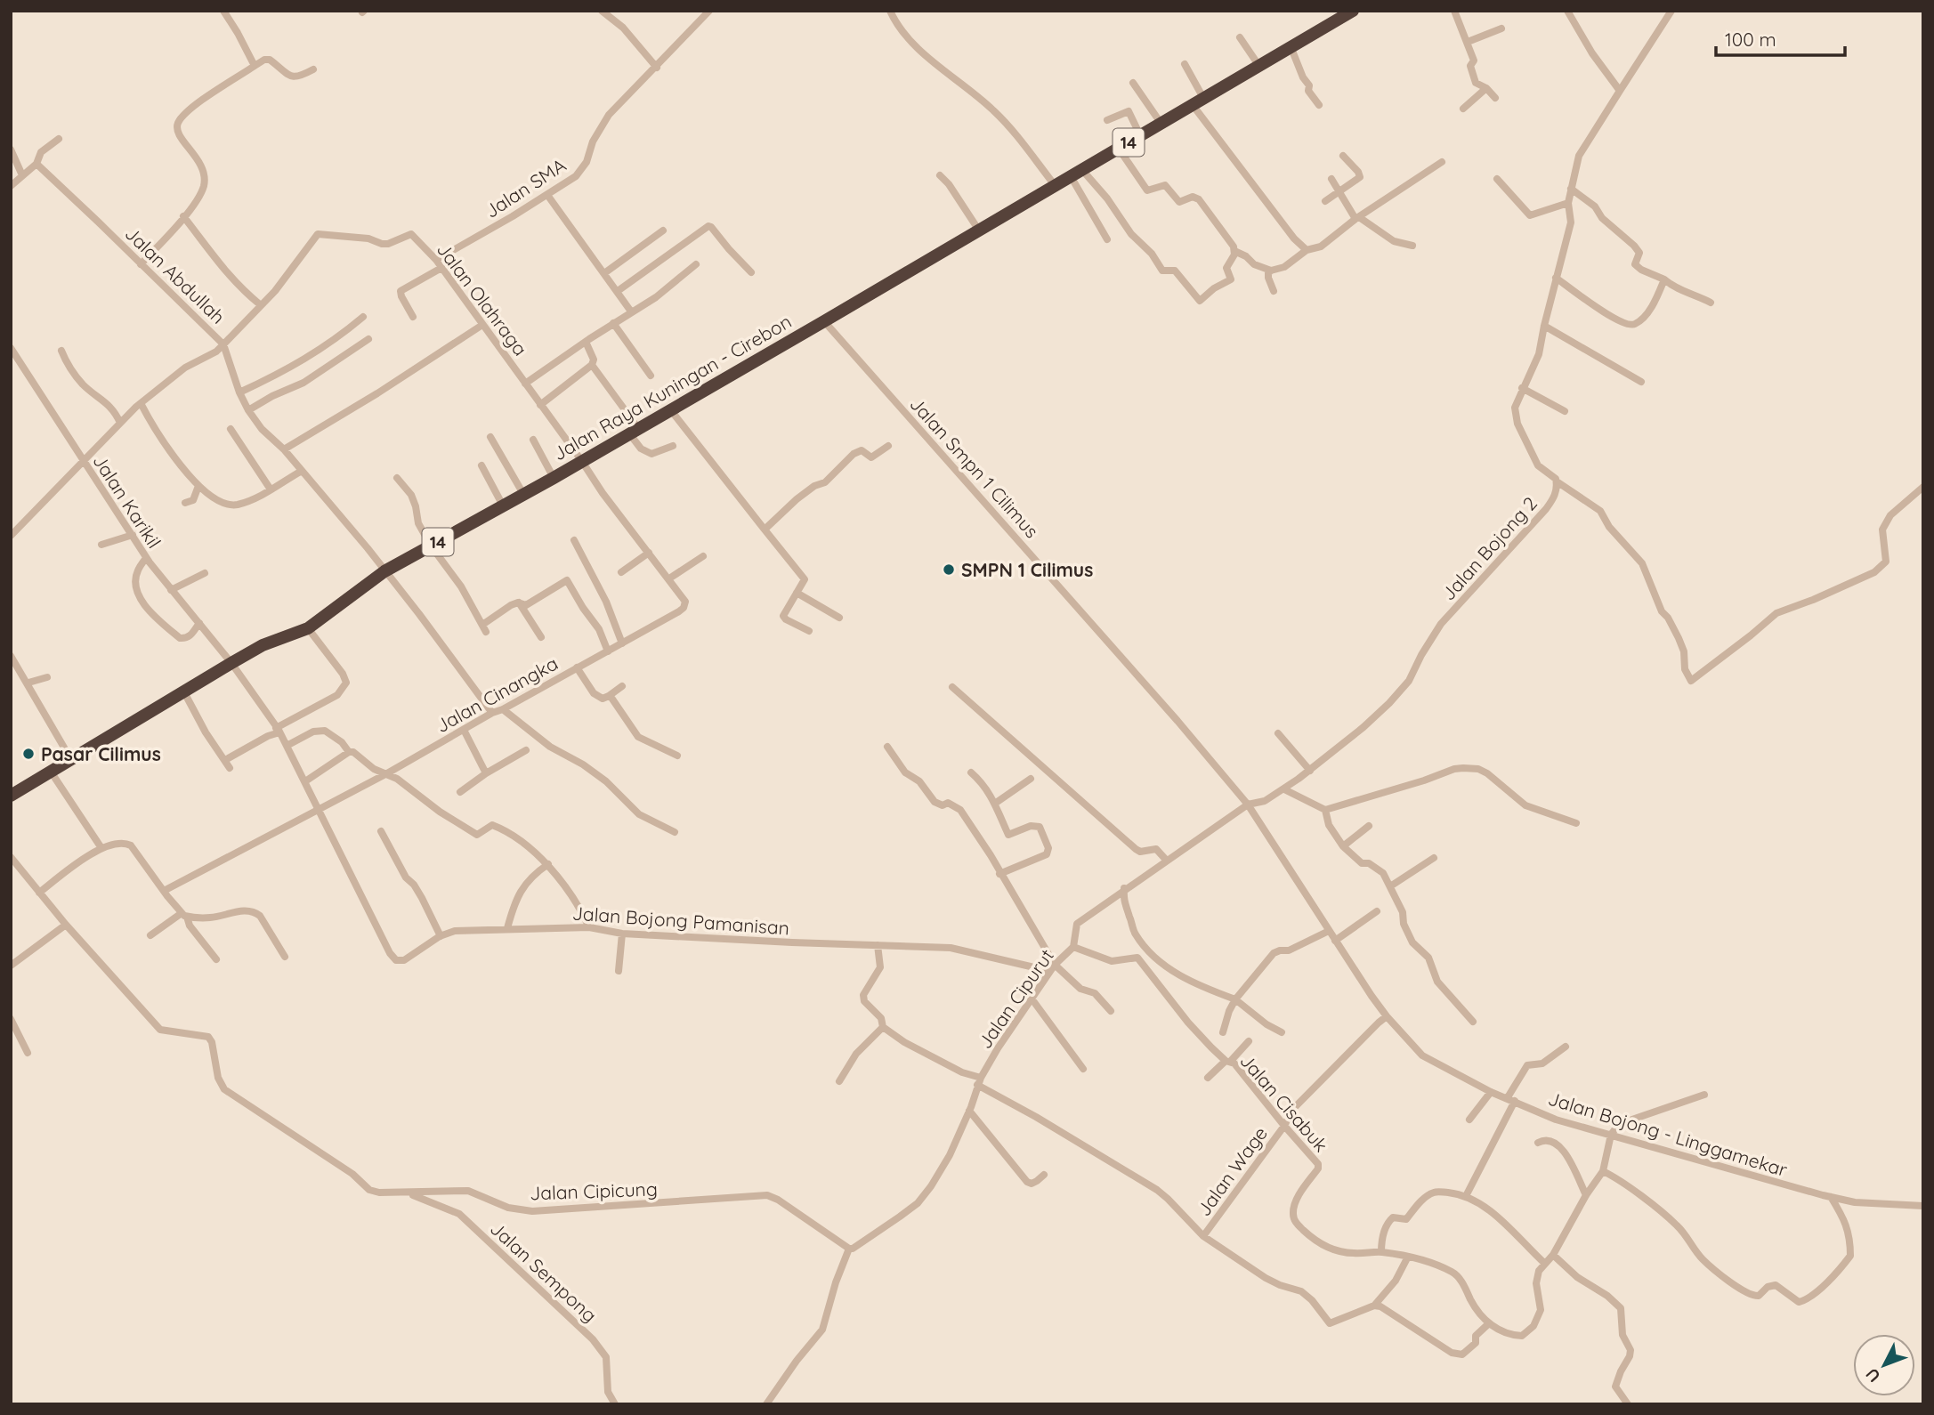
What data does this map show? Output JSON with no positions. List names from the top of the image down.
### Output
{
  "streets": {
    "highway": ["14", "Jalan Raya Kuningan - Cirebon"],
    "street": [
      "Jalan SMA",
      "Jalan Abdullah",
      "Jalan Olahraga",
      "Jalan Smpn 1 Cilimus",
      "Jalan Karikil",
      "Jalan Bojong 2",
      "Jalan Cinangka",
      "Jalan Bojong Pamanisan",
      "Jalan Cipurut",
      "Jalan Cisabuk",
      "Jalan Bojong - Linggamekar",
      "Jalan Wage",
      "Jalan Cipicung",
      "Jalan Sempong"
    ]
  },
  "crossings": [
    ["Jalan SMA", "Jalan Olahraga"],
    ["Jalan Abdullah", "Jalan Olahraga"],
    ["Jalan Abdullah", "Jalan Raya Kuningan - Cirebon"],
    ["Jalan Abdullah", "Jalan Cinangka"],
    ["Jalan Olahraga", "Jalan Raya Kuningan - Cirebon"],
    ["Jalan Olahraga", "Jalan Karikil"],
    ["Jalan Olahraga", "Jalan Cinangka"],
    ["Jalan Raya Kuningan - Cirebon", "Jalan Smpn 1 Cilimus"],
    ["Jalan Raya Kuningan - Cirebon", "Jalan Karikil"],
    ["Jalan Raya Kuningan - Cirebon", "Jalan Cinangka"],
    ["Jalan Raya Kuningan - Cirebon", "Jalan Bojong Pamanisan"],
    ["Jalan Smpn 1 Cilimus", "Jalan Bojong 2"],
    ["Jalan Smpn 1 Cilimus", "Jalan Cipurut"],
    ["Jalan Smpn 1 Cilimus", "Jalan Bojong - Linggamekar"],
    ["Jalan Karikil", "Jalan Bojong Pamanisan"],
    ["Jalan Bojong 2", "Jalan Cipurut"],
    ["Jalan Bojong 2", "Jalan Bojong - Linggamekar"],
    ["Jalan Cinangka", "Jalan Bojong Pamanisan"],
    ["Jalan Bojong Pamanisan", "Jalan Cipurut"],
    ["Jalan Cipurut", "Jalan Cisabuk"],
    ["Jalan Cipurut", "Jalan Bojong - Linggamekar"],
    ["Jalan Cipurut", "Jalan Wage"],
    ["Jalan Cipurut", "Jalan Cipicung"],
    ["Jalan Cisabuk", "Jalan Wage"],
    ["Jalan Bojong - Linggamekar", "Jalan Wage"],
    ["Jalan Cipicung", "Jalan Sempong"]
  ],
  "places": ["SMPN 1 Cilimus", "Pasar Cilimus"],
  "scale_bar": "100 m",
  "north": "bottom left"
}
